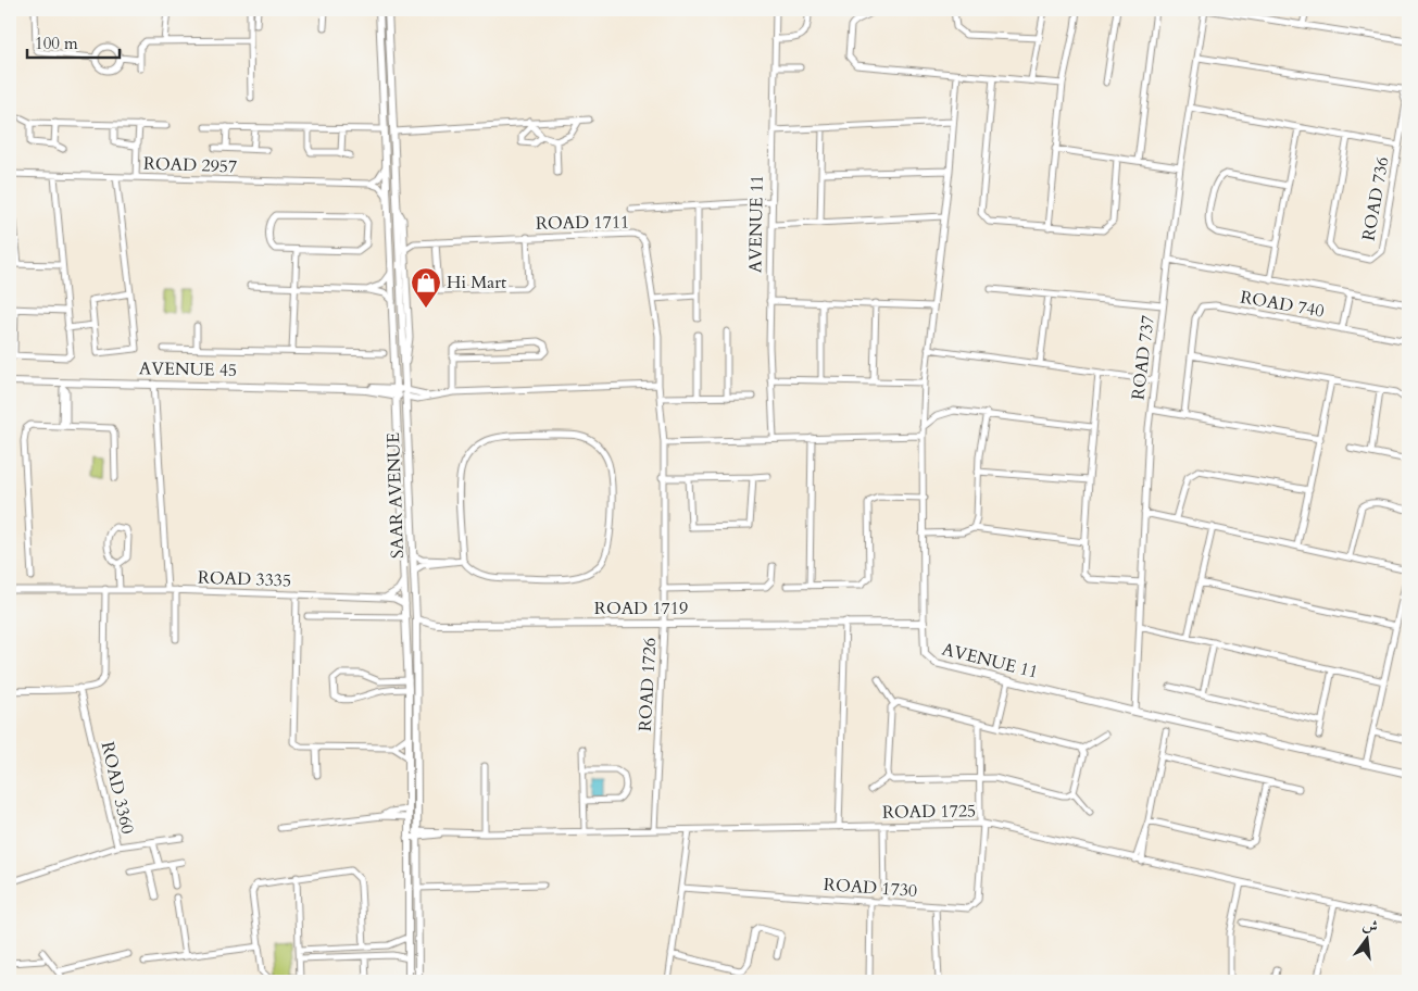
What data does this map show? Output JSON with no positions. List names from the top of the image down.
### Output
{
  "streets": {
    "street": [
      "ROAD 2957",
      "ROAD 736",
      "ROAD 1711",
      "AVENUE 11",
      "ROAD 740",
      "ROAD 737",
      "AVENUE 45",
      "SAAR AVENUE",
      "ROAD 3335",
      "ROAD 1719",
      "ROAD 1726",
      "ROAD 3360",
      "ROAD 1725",
      "ROAD 1730"
    ]
  },
  "crossings": [
    ["ROAD 736", "ROAD 737"],
    ["ROAD 1711", "ROAD 1726"],
    ["AVENUE 11", "ROAD 737"],
    ["AVENUE 11", "ROAD 1719"],
    ["AVENUE 45", "SAAR AVENUE"],
    ["SAAR AVENUE", "ROAD 3335"],
    ["SAAR AVENUE", "ROAD 1719"],
    ["SAAR AVENUE", "ROAD 1725"],
    ["ROAD 1719", "ROAD 1726"],
    ["ROAD 1726", "ROAD 1725"],
    ["ROAD 1725", "ROAD 1730"]
  ],
  "places": {
    "shop": ["Hi Mart"]
  },
  "scale_bar": "100 m",
  "north": "top"
}
